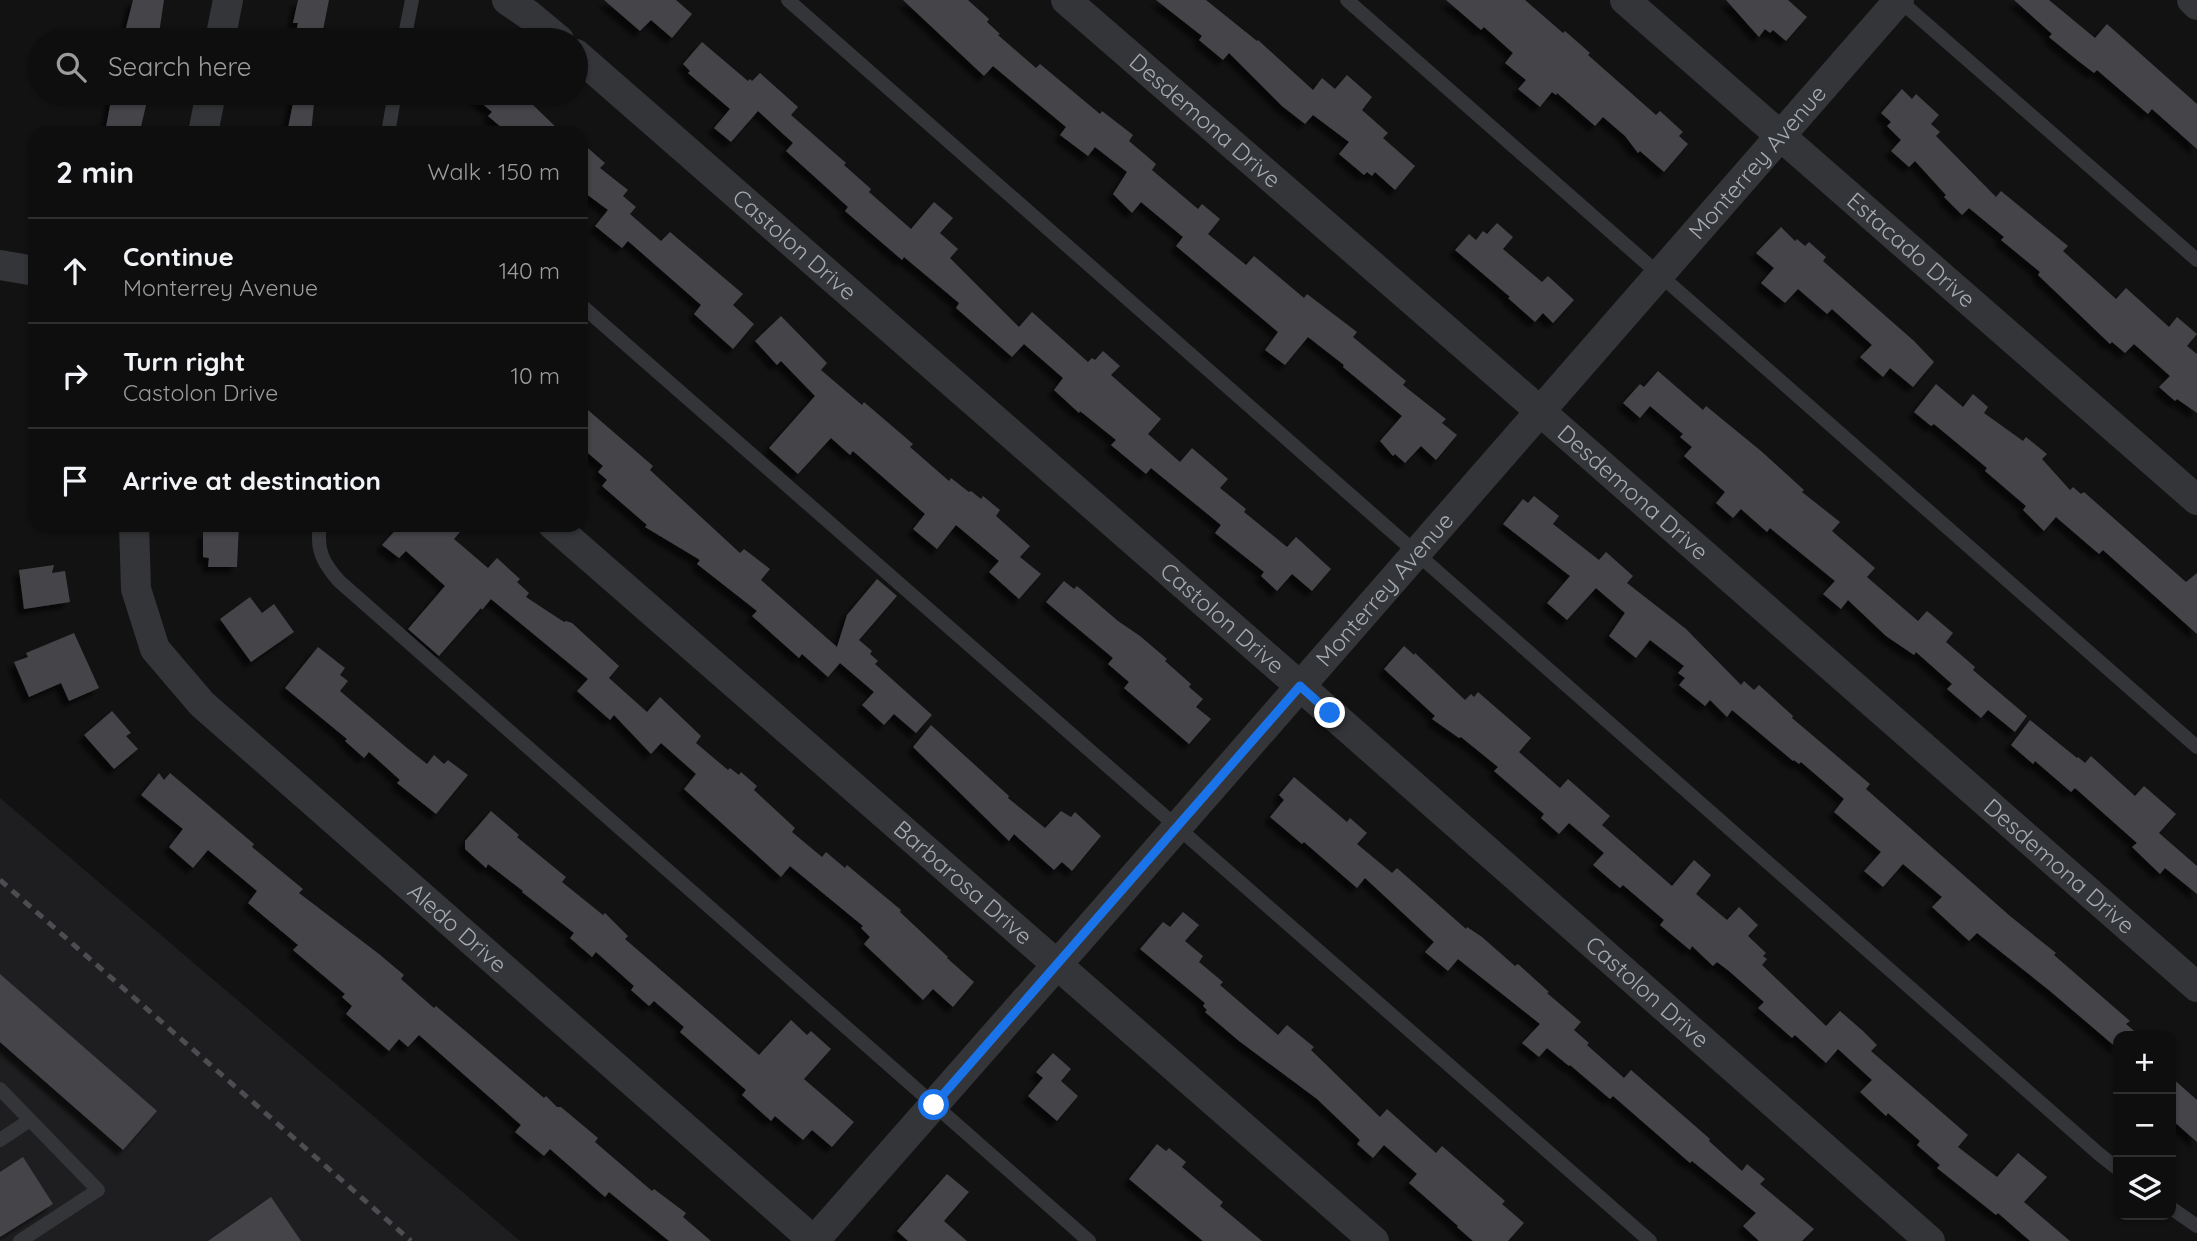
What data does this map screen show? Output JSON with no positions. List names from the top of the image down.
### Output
{
  "streets": {
    "street": [
      "Desdemona Drive",
      "Monterrey Avenue",
      "Castolon Drive",
      "Estacado Drive",
      "Barbarosa Drive",
      "Aledo Drive"
    ]
  },
  "crossings": [
    ["Desdemona Drive", "Monterrey Avenue"],
    ["Monterrey Avenue", "Castolon Drive"],
    ["Monterrey Avenue", "Estacado Drive"],
    ["Monterrey Avenue", "Barbarosa Drive"],
    ["Monterrey Avenue", "Aledo Drive"]
  ],
  "page": {
    "search": "Search here",
    "heading": ["2 min", "Walk · 150 m"],
    "list": [
      ["Continue", "Monterrey Avenue", "140 m"],
      ["Turn right", "Castolon Drive", "10 m"],
      "Arrive at destination"
    ],
    "map_buttons": ["+", "−"]
  }
}
